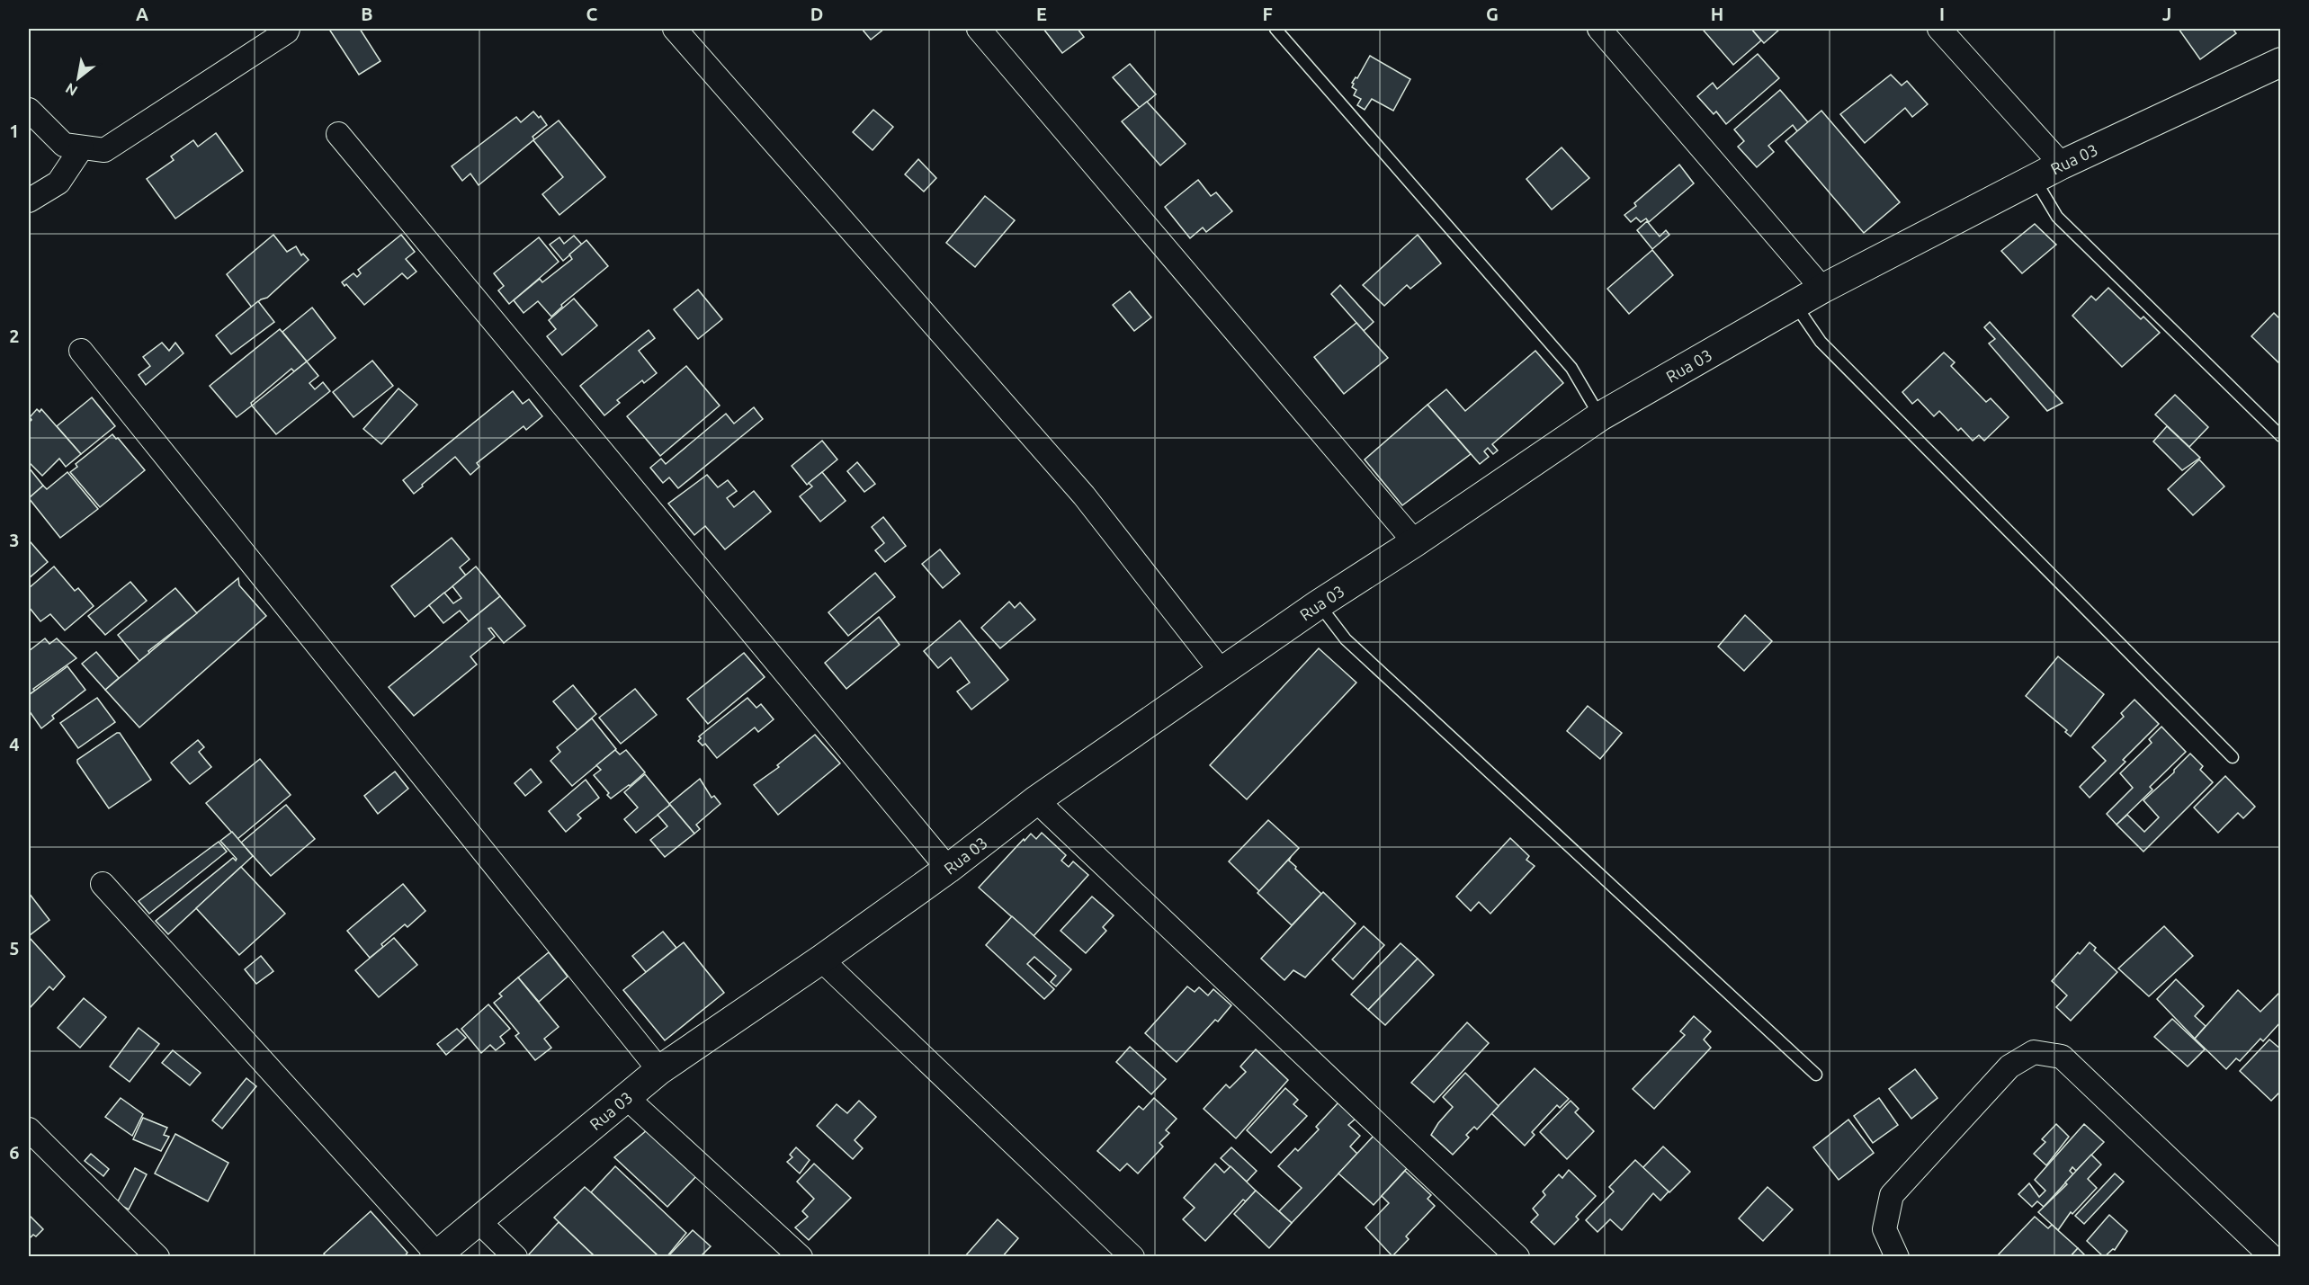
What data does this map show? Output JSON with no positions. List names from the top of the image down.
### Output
{
  "streets": {
    "street": ["Rua 03"]
  },
  "north": "bottom left",
  "grid": {
    "columns": [
      "A",
      "B",
      "C",
      "D",
      "E",
      "F",
      "G",
      "H",
      "I",
      "J"
    ],
    "rows": [
      "1",
      "2",
      "3",
      "4",
      "5",
      "6"
    ]
  }
}
